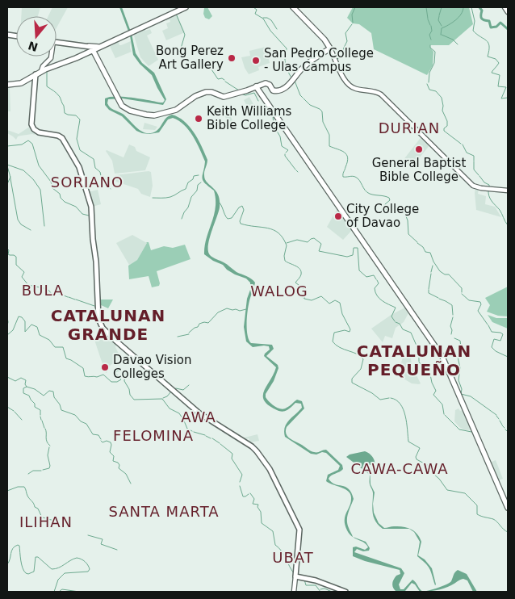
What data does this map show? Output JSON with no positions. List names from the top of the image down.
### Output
{
  "districts": [
    "DURIAN",
    "SORIANO",
    "BULA",
    "WALOG",
    "CATALUNAN GRANDE",
    "CATALUNAN PEQUEÑO",
    "AWA",
    "FELOMINA",
    "CAWA-CAWA",
    "SANTA MARTA",
    "ILIHAN",
    "UBAT"
  ],
  "places": [
    "Bong Perez Art Gallery",
    "San Pedro College - Ulas Campus",
    "Keith Williams Bible College",
    "General Baptist Bible College",
    "City College of Davao",
    "Davao Vision Colleges"
  ],
  "north": "bottom"
}
